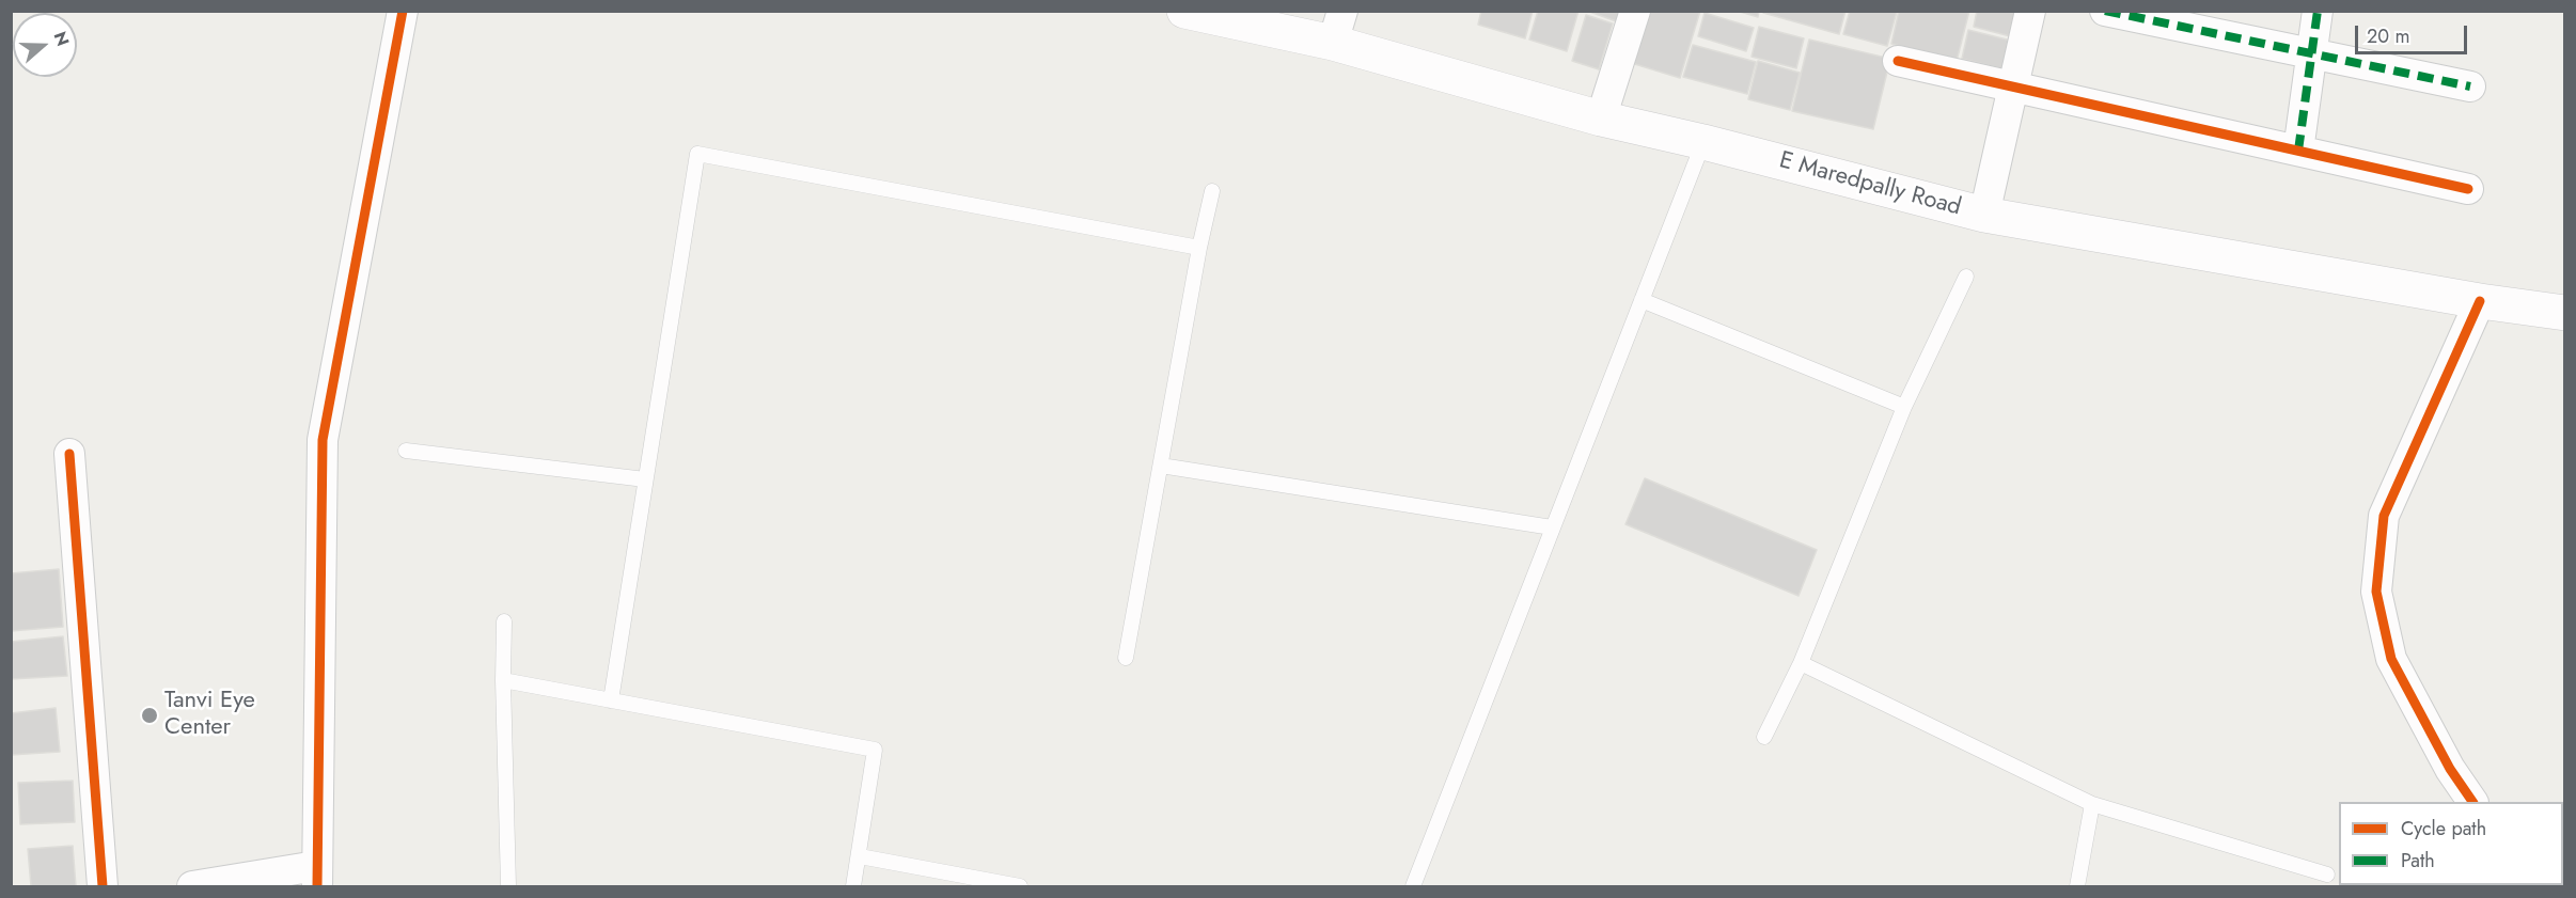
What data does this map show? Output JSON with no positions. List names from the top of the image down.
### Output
{
  "streets": {
    "main road": ["E Maredpally Road"]
  },
  "places": ["Tanvi Eye Center"],
  "legend": ["Cycle path", "Path"],
  "scale_bar": "20 m",
  "north": "right"
}
